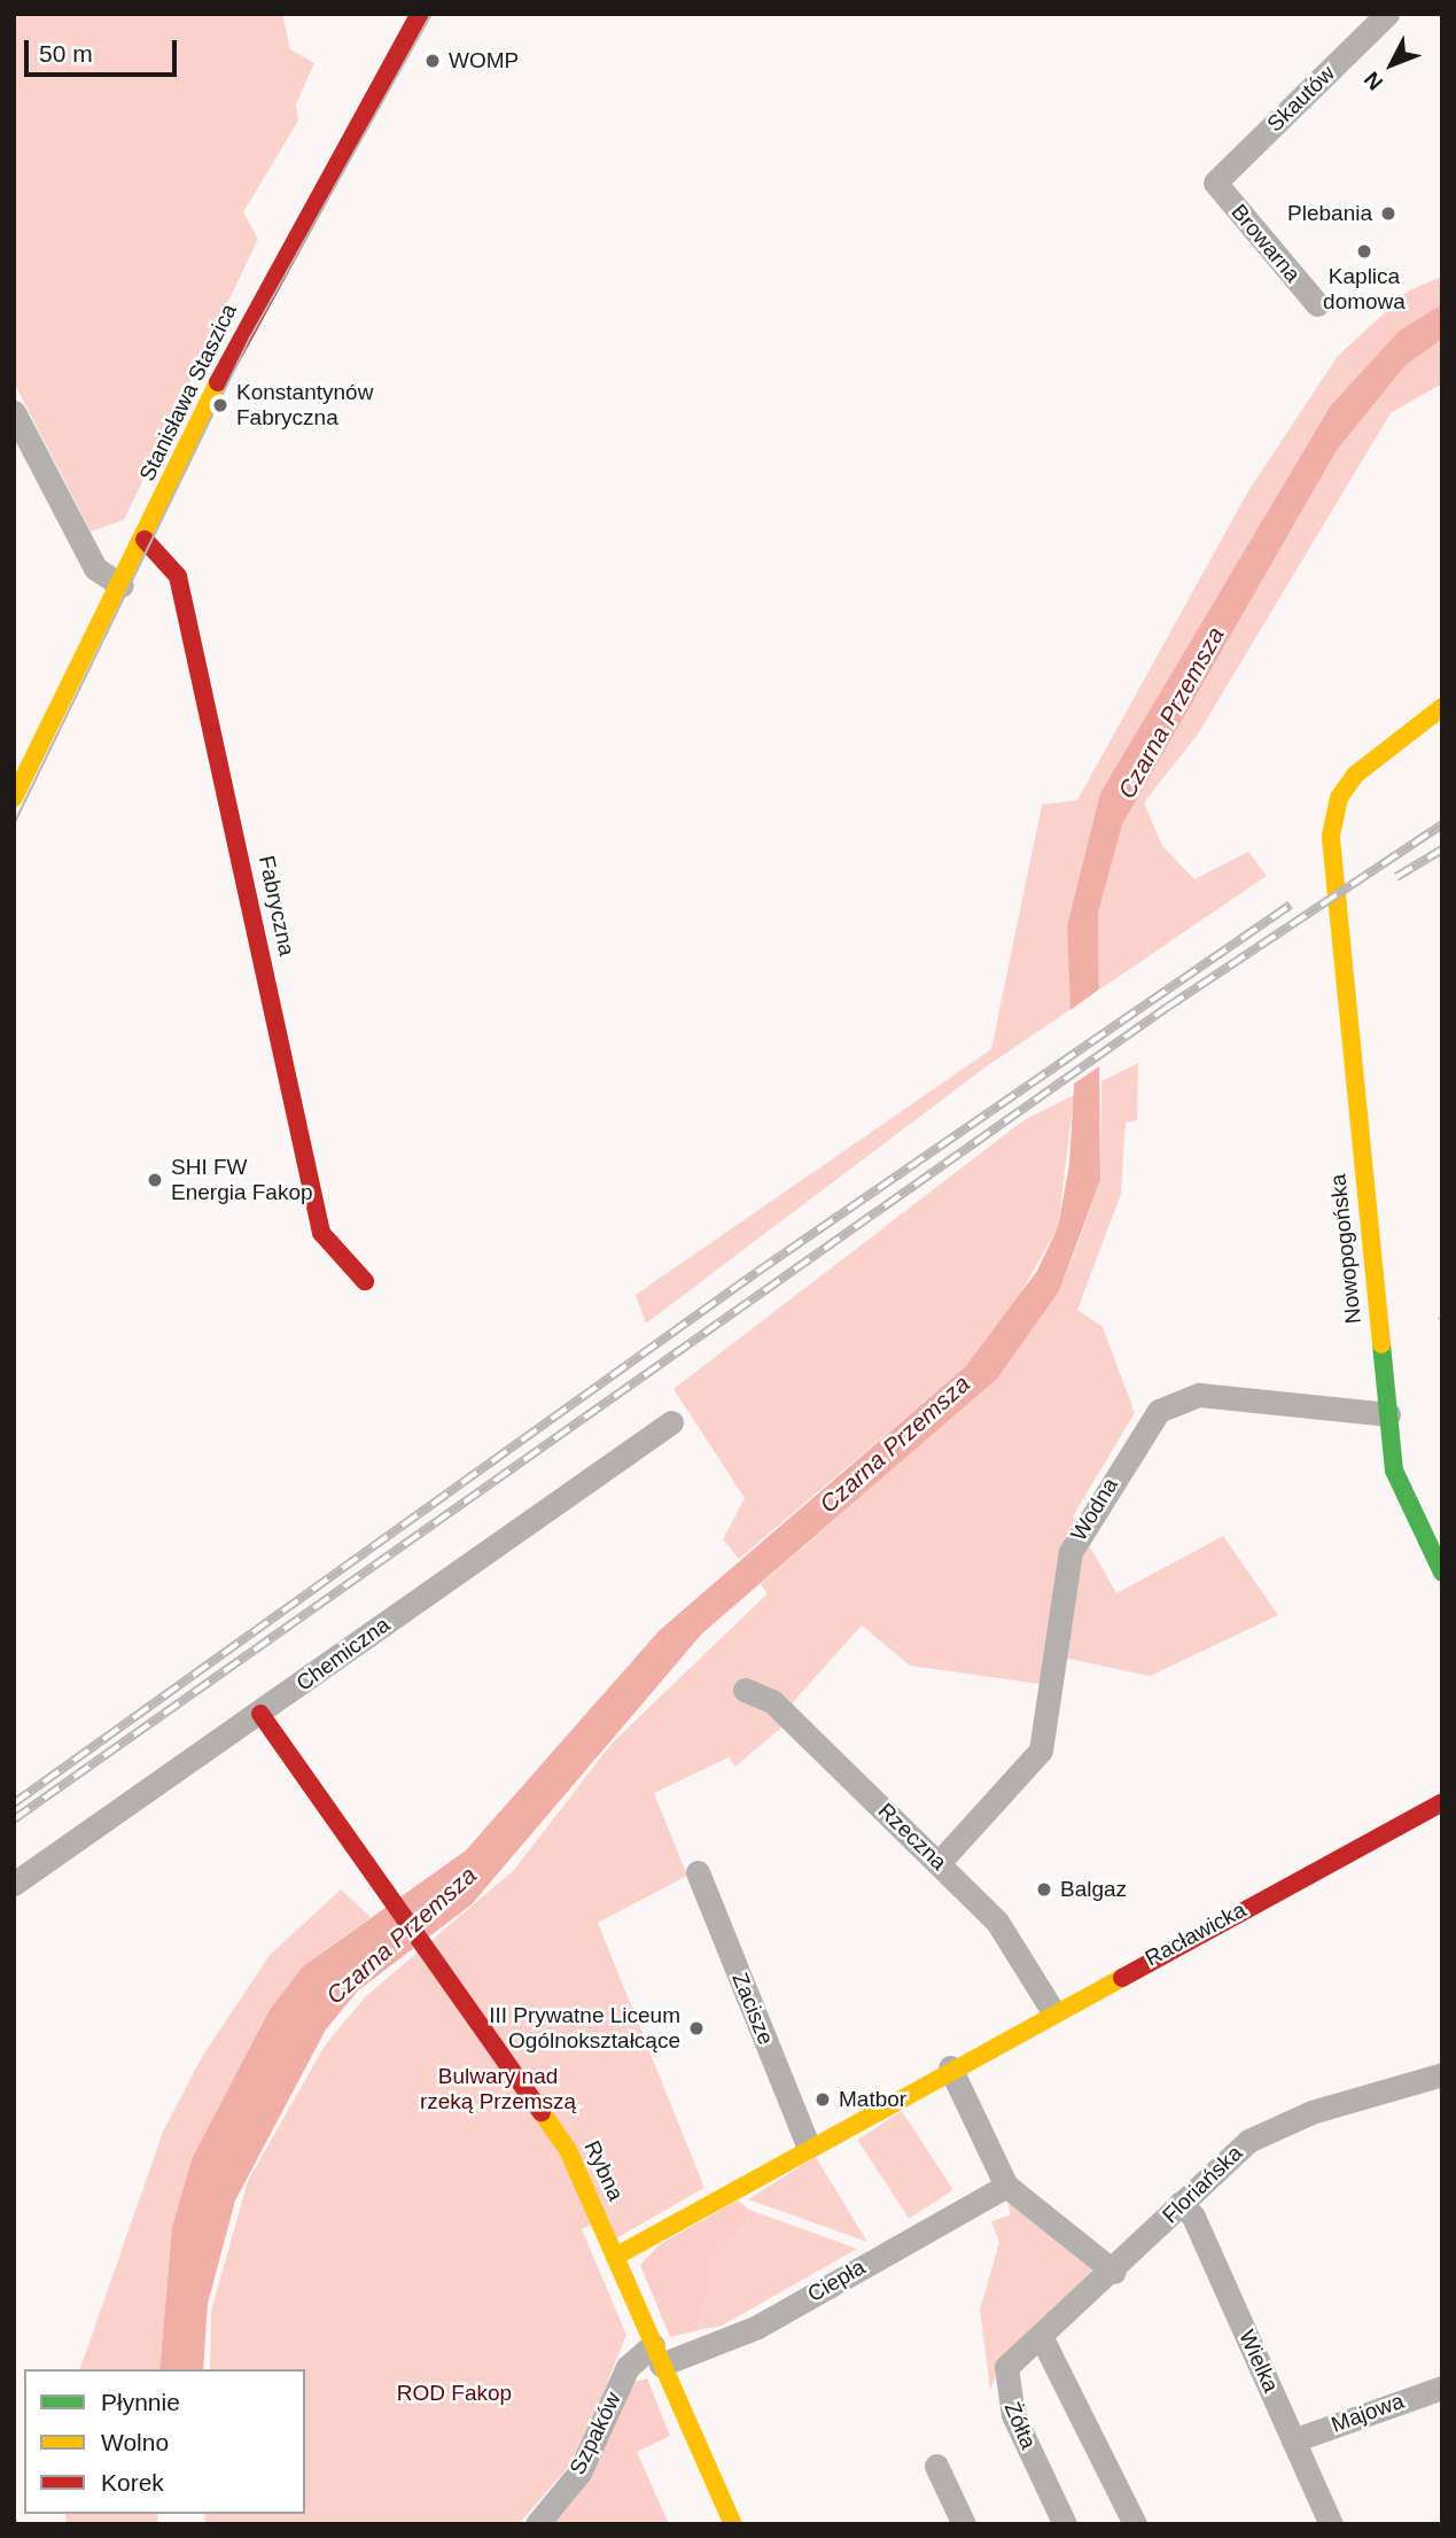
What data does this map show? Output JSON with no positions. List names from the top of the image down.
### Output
{
  "streets": {
    "street": [
      "Skautów",
      "Browarna",
      "Stanisława Staszica",
      "Fabryczna",
      "Nowopogońska",
      "Wodna",
      "Chemiczna",
      "Rzeczna",
      "Racławicka",
      "Zacisze",
      "Rybna",
      "Floriańska",
      "Ciepła",
      "Wielka",
      "Majowa",
      "Żółta",
      "Szpaków"
    ]
  },
  "crossings": [
    ["Skautów", "Browarna"],
    ["Stanisława Staszica", "Fabryczna"],
    ["Nowopogońska", "Wodna"],
    ["Wodna", "Rzeczna"],
    ["Chemiczna", "Rybna"],
    ["Rzeczna", "Racławicka"],
    ["Racławicka", "Zacisze"],
    ["Racławicka", "Rybna"],
    ["Rybna", "Ciepła"],
    ["Rybna", "Szpaków"],
    ["Floriańska", "Wielka"],
    ["Floriańska", "Żółta"],
    ["Ciepła", "Szpaków"],
    ["Wielka", "Majowa"]
  ],
  "water": ["Czarna Przemsza"],
  "parks": ["Bulwary nad rzeką Przemszą", "ROD Fakop"],
  "places": [
    "WOMP",
    "Plebania",
    "Kaplica domowa",
    "Konstantynów Fabryczna",
    "SHI FW Energia Fakop",
    "Balgaz",
    "III Prywatne Liceum Ogólnokształcące",
    "Matbor"
  ],
  "legend": ["Płynnie", "Wolno", "Korek"],
  "scale_bar": "50 m",
  "north": "bottom left"
}
